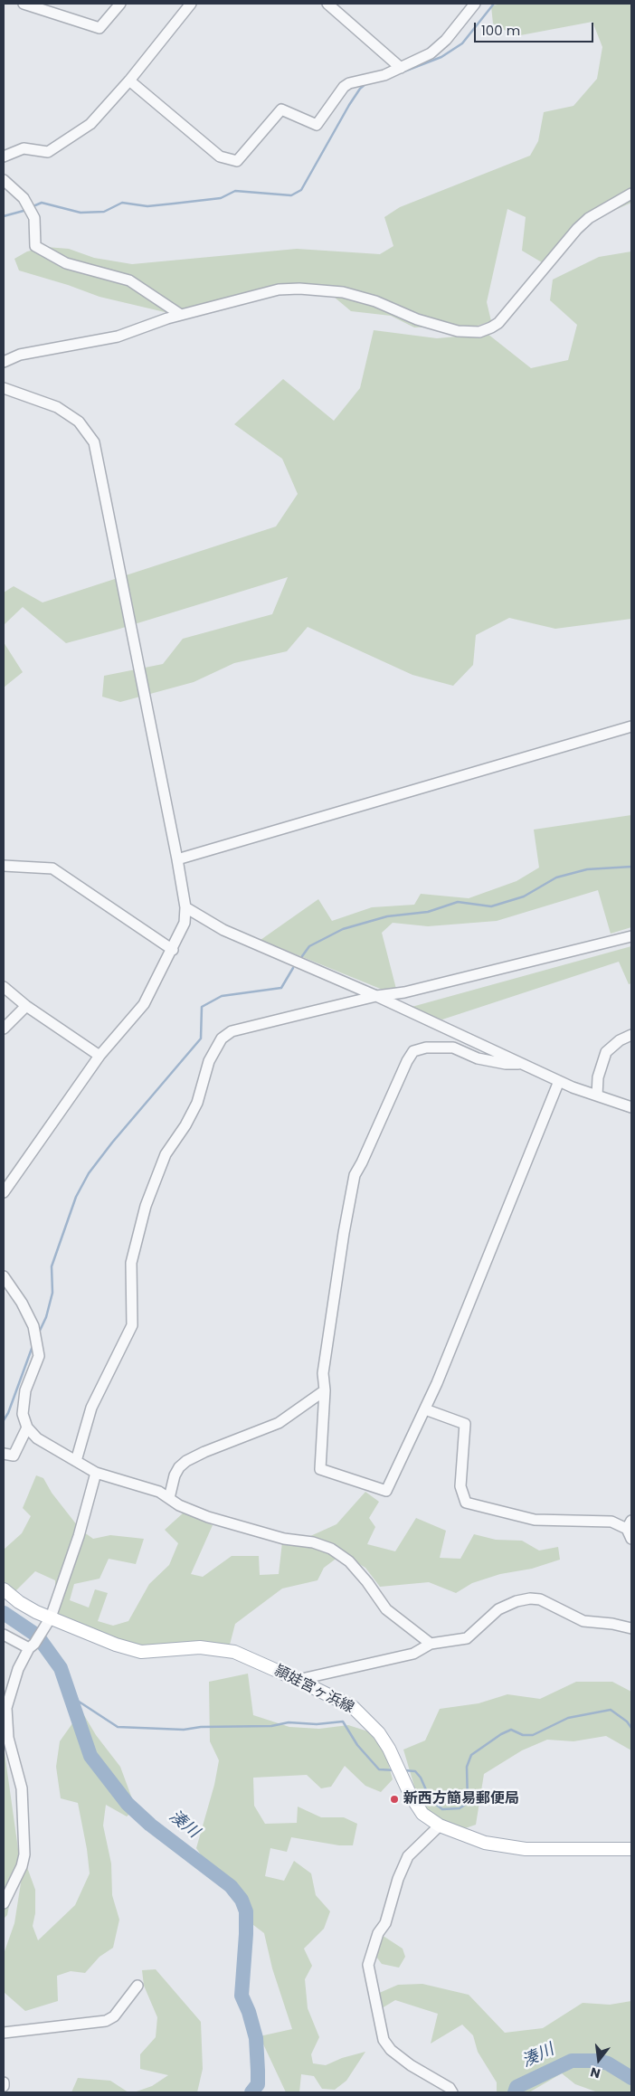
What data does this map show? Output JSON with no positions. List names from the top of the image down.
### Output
{
  "streets": {
    "main road": ["頴娃宮ヶ浜線"]
  },
  "water": ["湊川"],
  "places": ["新西方簡易郵便局"],
  "scale_bar": "100 m",
  "north": "bottom"
}
